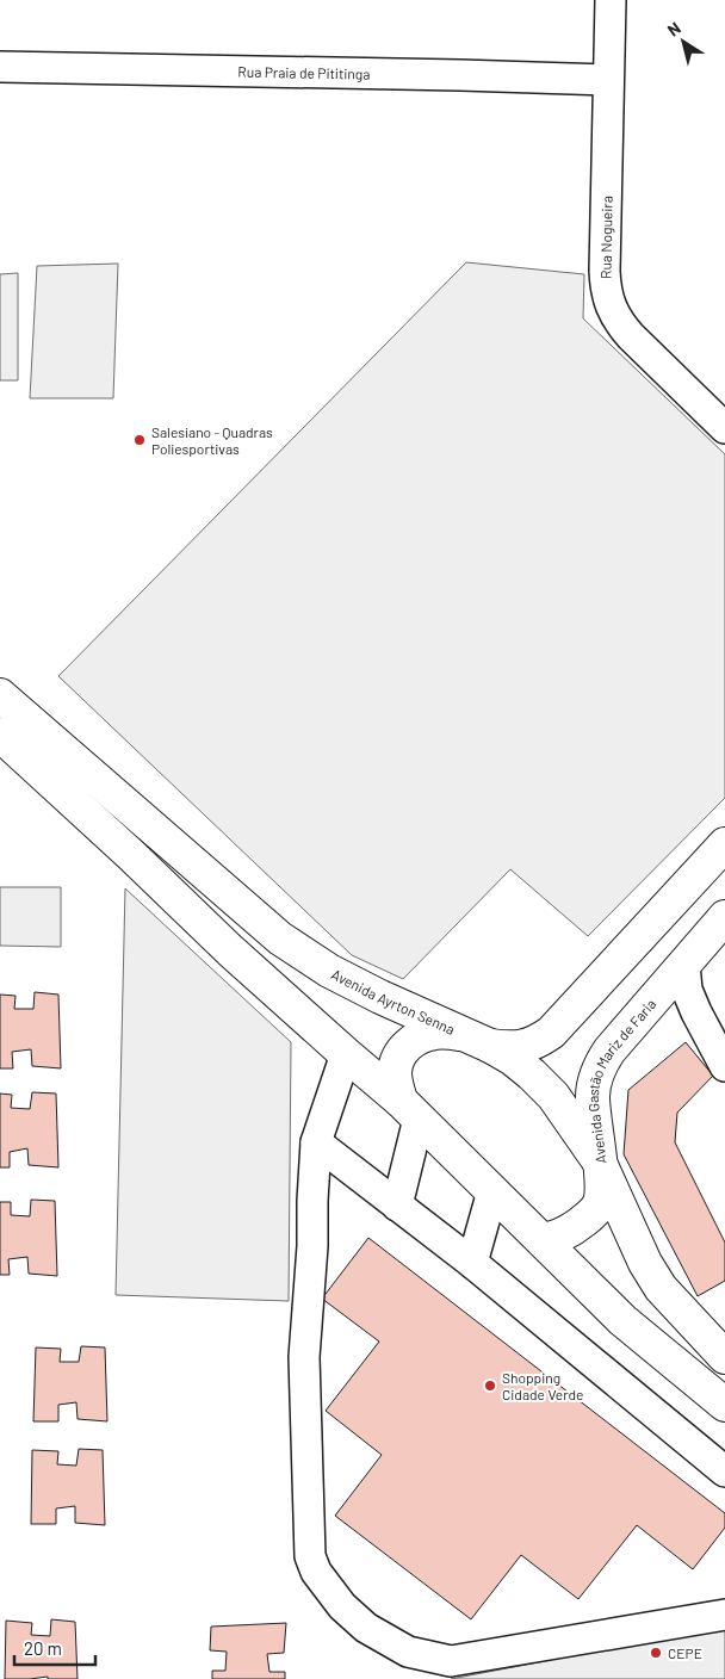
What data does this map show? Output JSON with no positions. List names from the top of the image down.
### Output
{
  "streets": {
    "main road": ["Avenida Ayrton Senna", "Avenida Gastão Mariz de Faria"],
    "street": ["Rua Praia de Pititinga", "Rua Nogueira"]
  },
  "crossings": [
    ["Rua Praia de Pititinga", "Rua Nogueira"],
    ["Avenida Ayrton Senna", "Avenida Gastão Mariz de Faria"]
  ],
  "places": ["Salesiano - Quadras Poliesportivas", "Shopping Cidade Verde", "CEPE"],
  "scale_bar": "20 m",
  "north": "top left"
}
